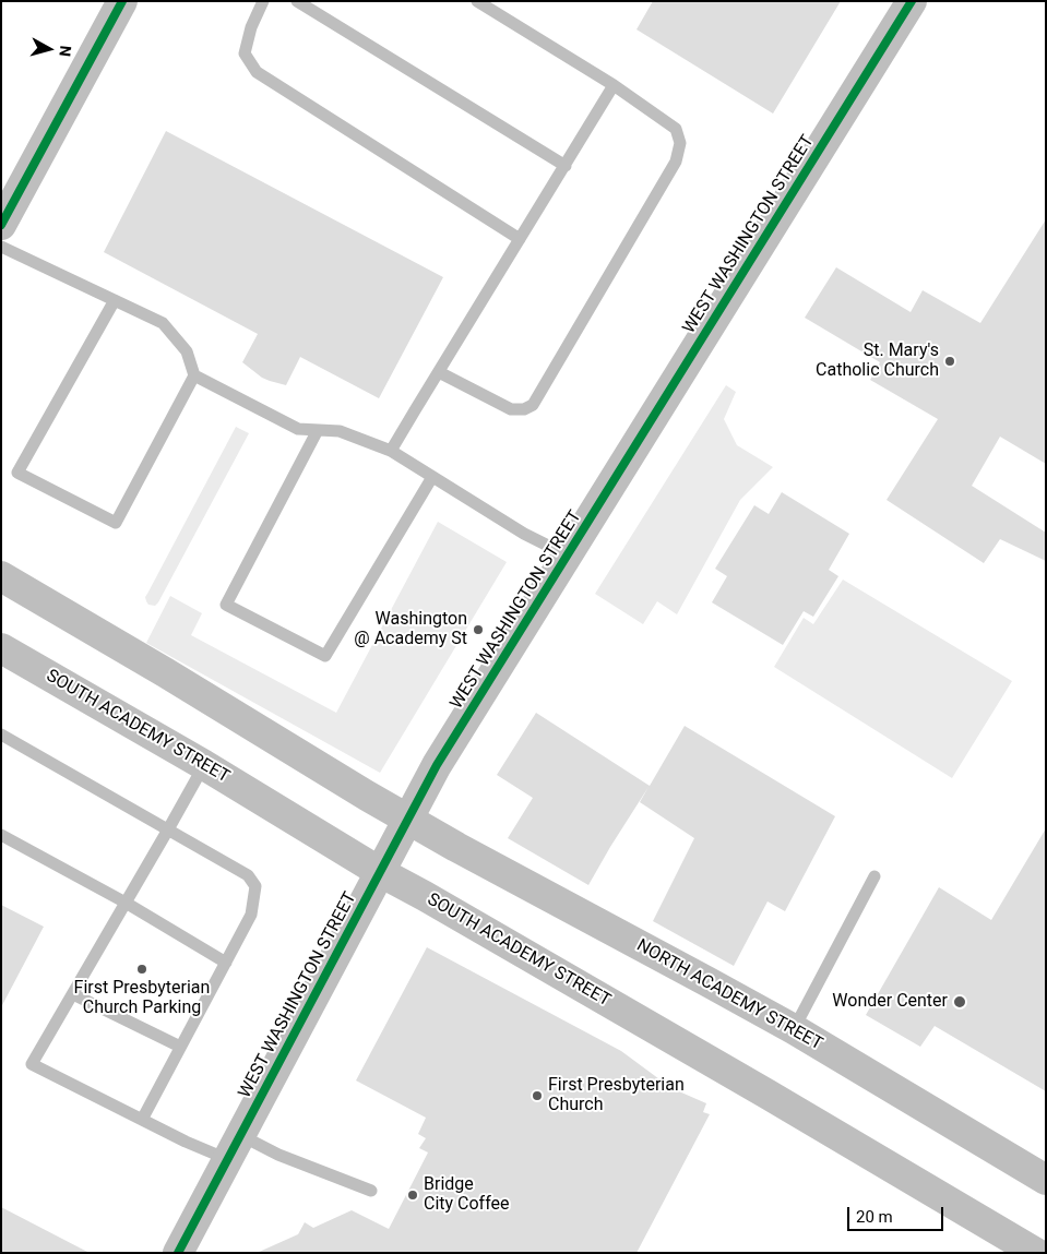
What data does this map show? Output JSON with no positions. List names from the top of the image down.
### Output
{
  "streets": {
    "main road": ["WEST WASHINGTON STREET", "SOUTH ACADEMY STREET", "NORTH ACADEMY STREET"]
  },
  "crossings": [
    ["WEST WASHINGTON STREET", "SOUTH ACADEMY STREET"],
    ["WEST WASHINGTON STREET", "NORTH ACADEMY STREET"]
  ],
  "places": [
    "St. Mary's Catholic Church",
    "Washington @ Academy St",
    "First Presbyterian Church Parking",
    "Wonder Center",
    "First Presbyterian Church",
    "Bridge City Coffee"
  ],
  "scale_bar": "20 m",
  "north": "right"
}
